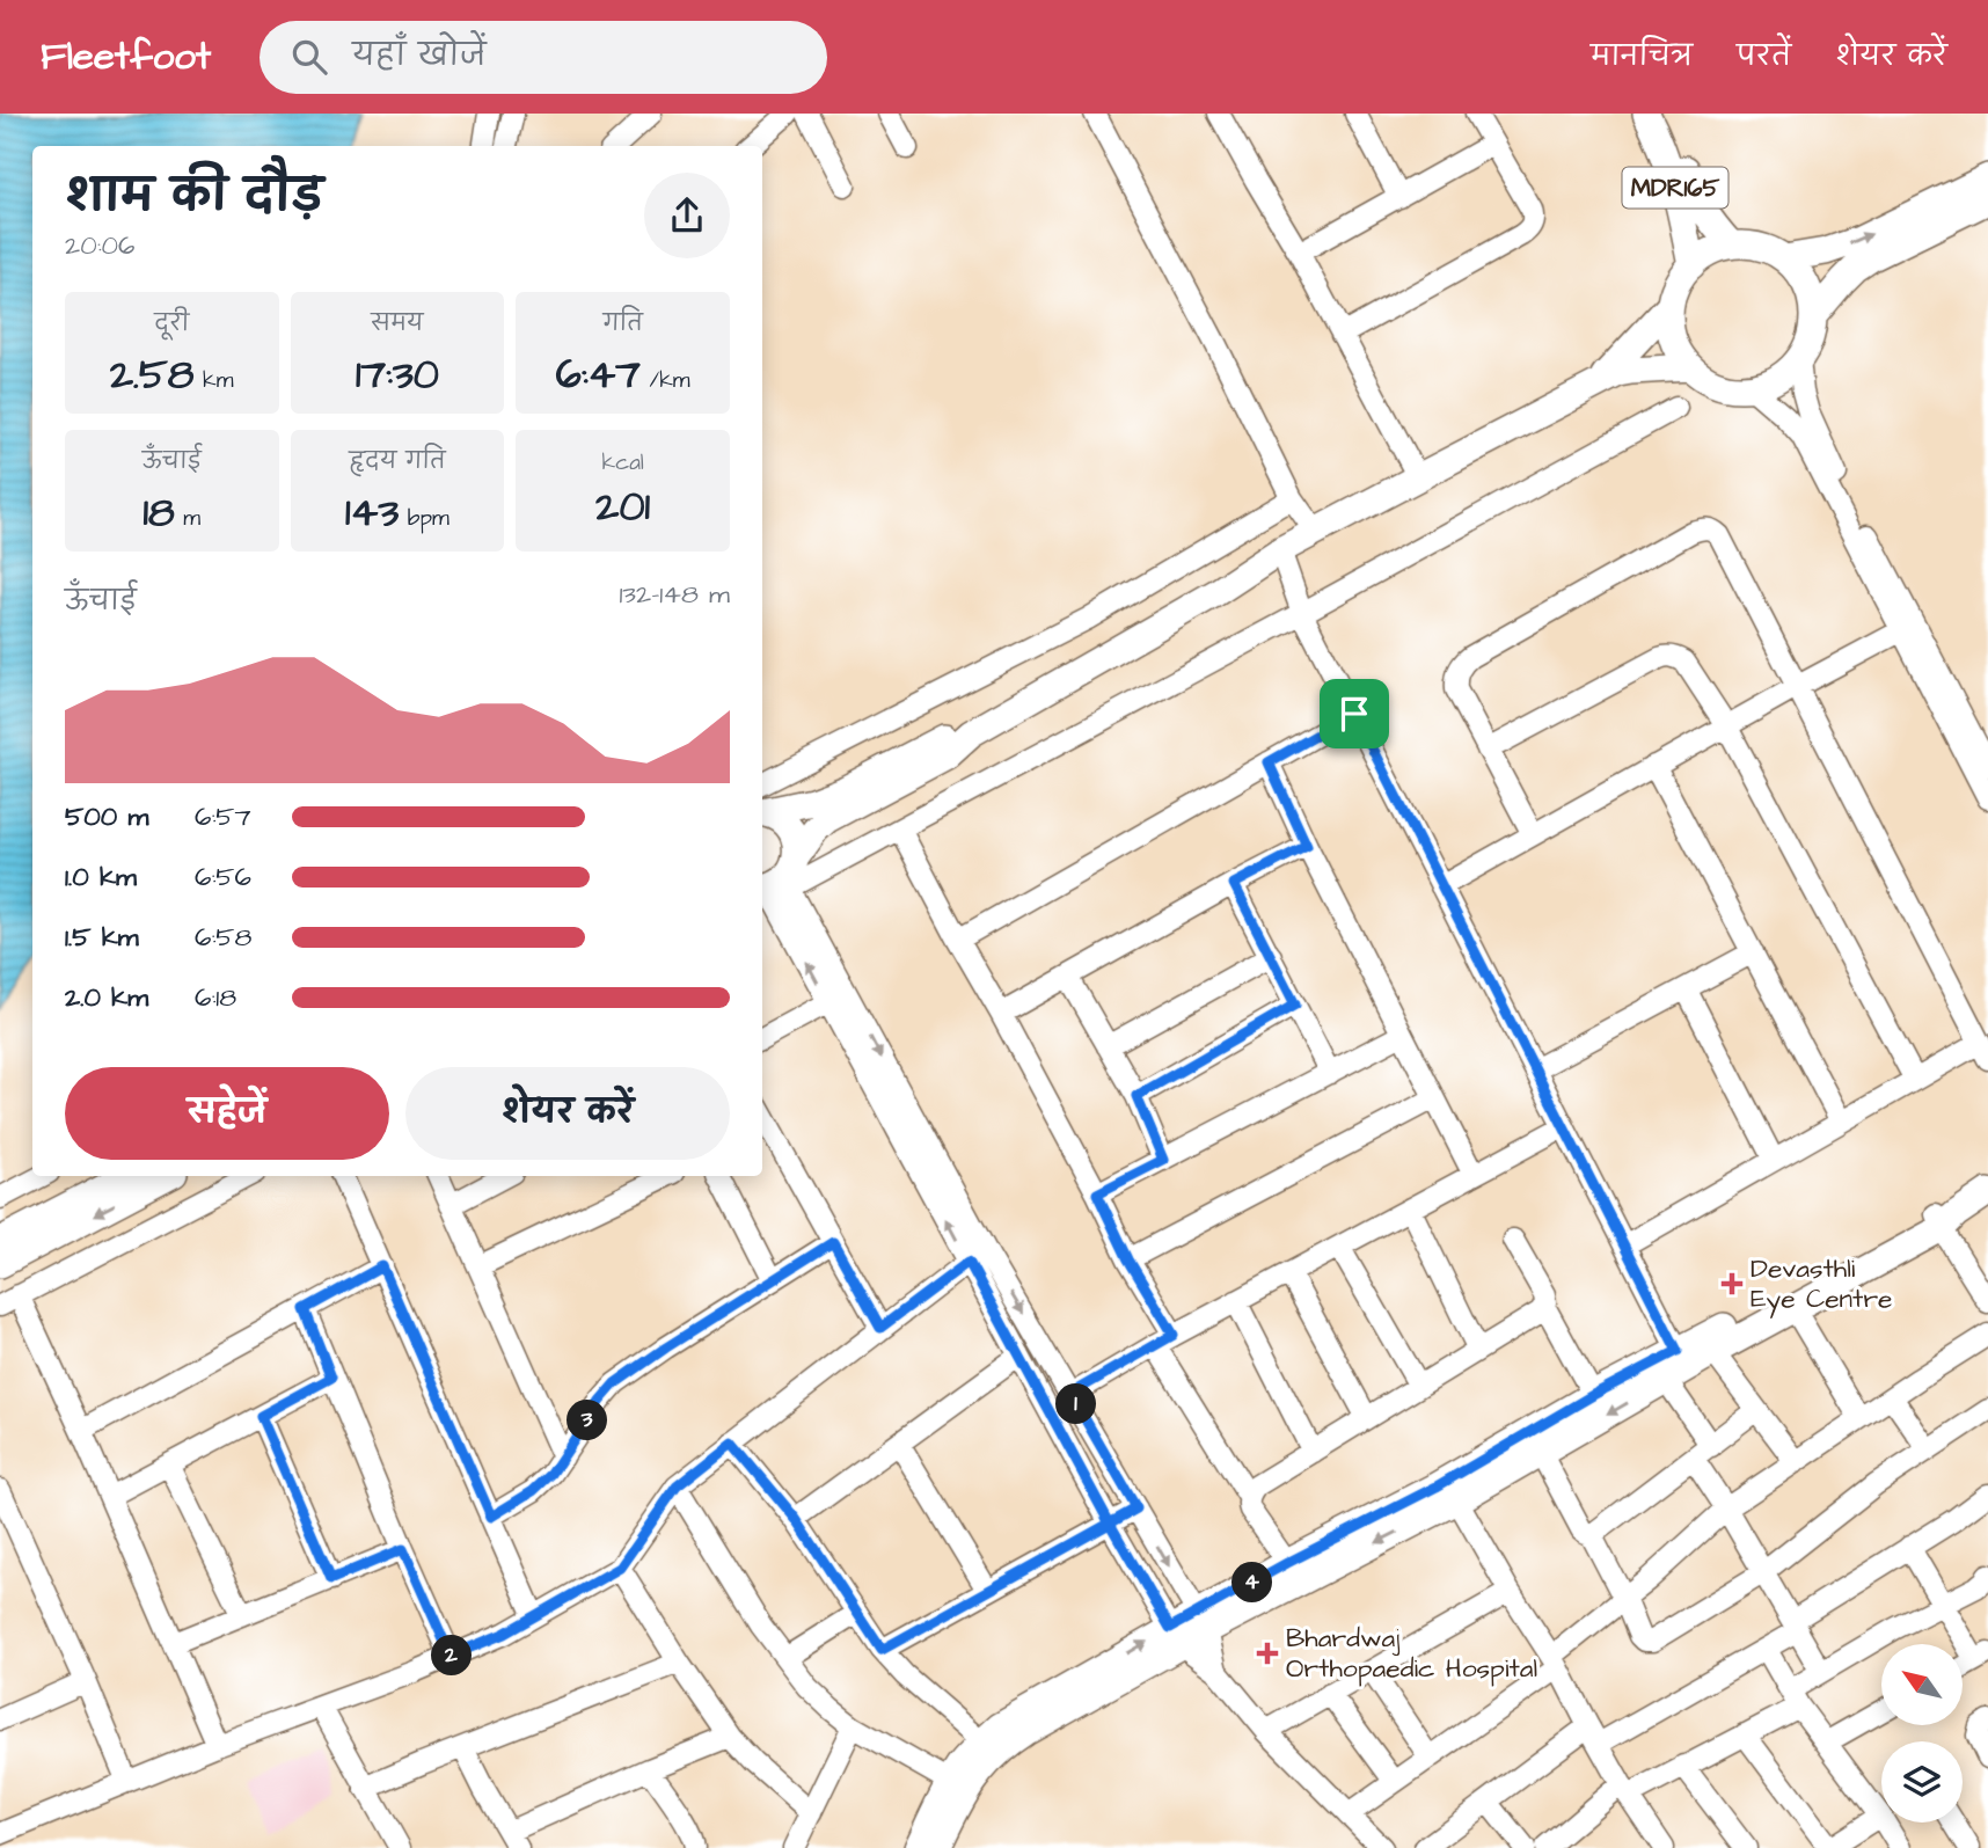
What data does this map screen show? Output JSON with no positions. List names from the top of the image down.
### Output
{
  "streets": {
    "main road": ["MDR165"]
  },
  "places": {
    "health": ["Devasthli Eye Centre", "Bhardwaj Orthopaedic Hospital"]
  },
  "north": "top left",
  "page": {
    "header": "Fleetfoot",
    "search": "यहाँ खोजें",
    "nav": ["मानचित्र", "परतें", "शेयर करें"],
    "heading": ["शाम की दौड़", "20:06"],
    "stats": [
      ["दूरी", "2.58 km"],
      ["समय", "17:30"],
      ["गति", "6:47 /km"],
      ["ऊँचाई", "18 m"],
      ["हृदय गति", "143 bpm"],
      ["kcal", "201"]
    ],
    "chart": ["ऊँचाई", "132–148 m"],
    "list": [
      {
        "name": "500 m",
        "note": "6:57"
      },
      {
        "name": "1.0 km",
        "note": "6:56"
      },
      {
        "name": "1.5 km",
        "note": "6:58"
      },
      {
        "name": "2.0 km",
        "note": "6:18"
      }
    ],
    "buttons": ["सहेजें", "शेयर करें"],
    "pins": [
      "1",
      "3",
      "4",
      "2"
    ]
  }
}
